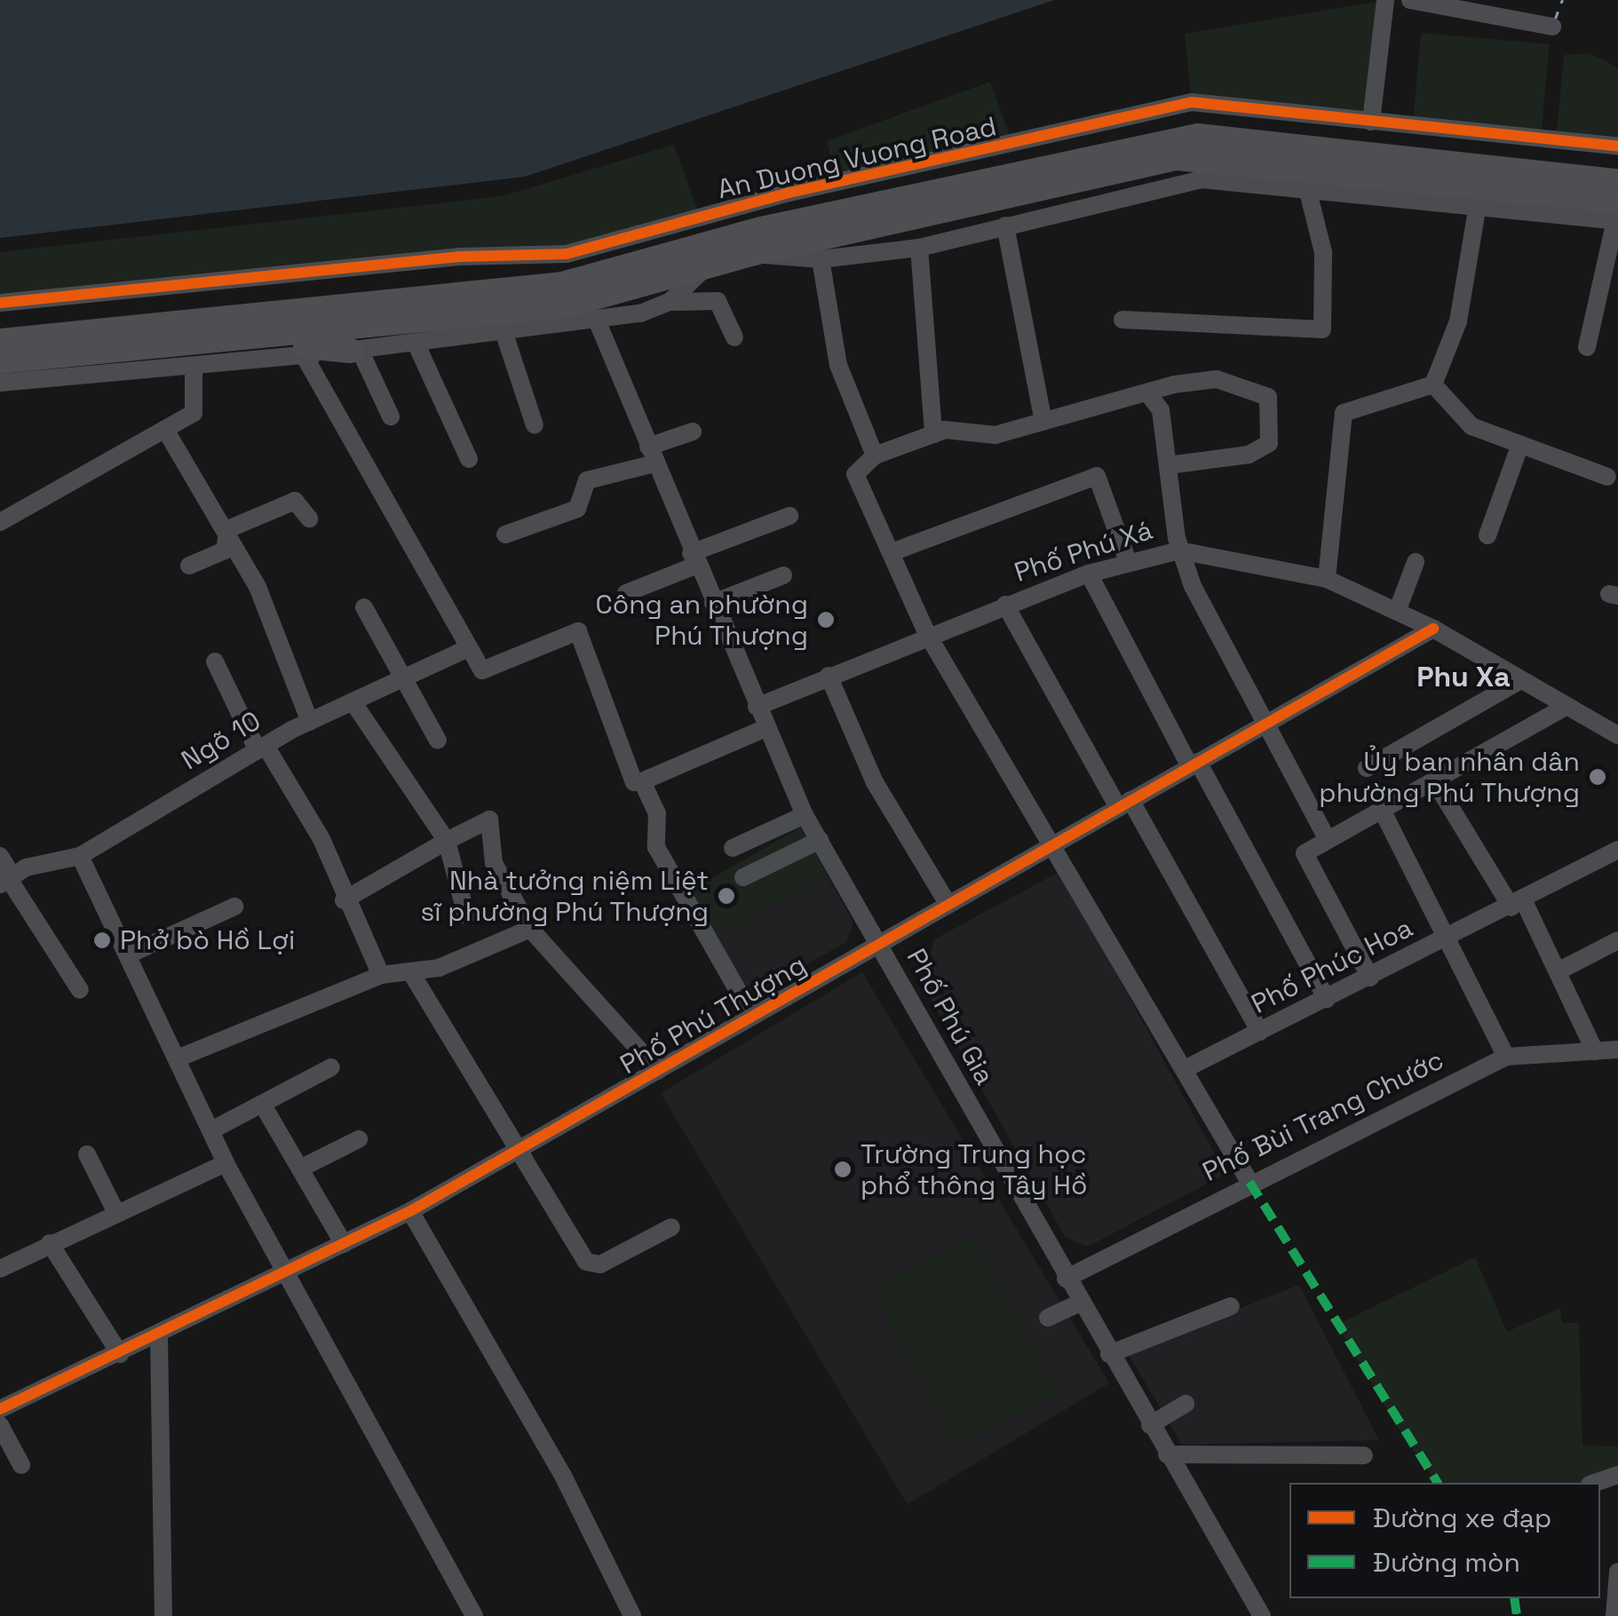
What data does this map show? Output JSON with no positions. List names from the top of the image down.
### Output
{
  "streets": {
    "main road": ["An Duong Vuong Road"],
    "street": [
      "Phố Phú Xá",
      "Ngõ 10",
      "Phố Phúc Hoa",
      "Phố Phú Thượng",
      "Phố Phú Gia",
      "Phố Bùi Trang Chước"
    ]
  },
  "crossings": [
    ["An Duong Vuong Road", "Phố Phú Gia"],
    ["Phố Phú Xá", "Phố Phú Thượng"],
    ["Phố Phú Xá", "Phố Phú Gia"],
    ["Phố Phú Thượng", "Phố Phú Gia"],
    ["Phố Phú Gia", "Phố Bùi Trang Chước"]
  ],
  "districts": ["Phu Xa"],
  "places": [
    "Công an phường Phú Thượng",
    "Ủy ban nhân dân phường Phú Thượng",
    "Nhà tưởng niệm Liệt sĩ phường Phú Thượng",
    "Phở bò Hồ Lợi",
    "Trường Trung học phổ thông Tây Hồ"
  ],
  "legend": ["Đường xe đạp", "Đường mòn"]
}
